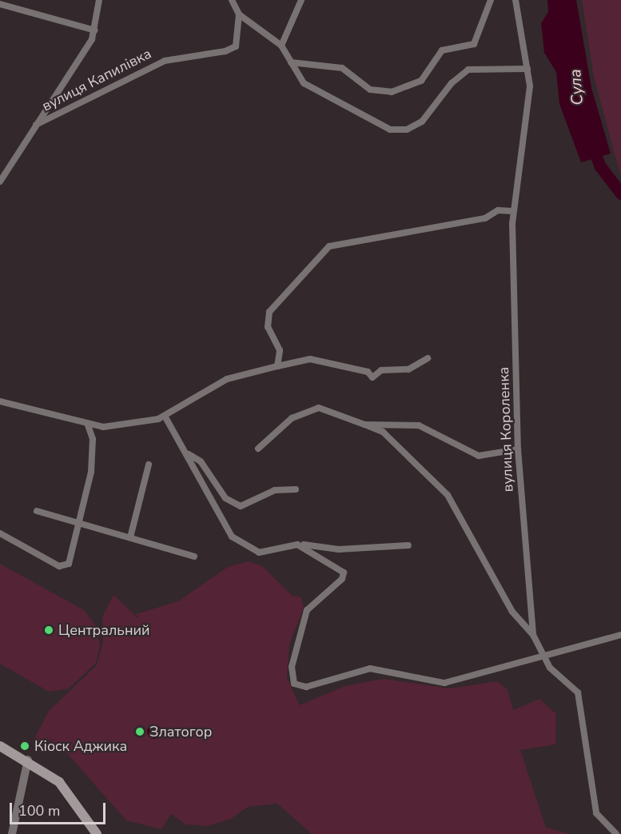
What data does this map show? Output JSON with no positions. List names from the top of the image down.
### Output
{
  "streets": {
    "street": ["вулиця Капилівка", "вулиця Короленка"]
  },
  "water": ["Сула"],
  "places": ["Центральний", "Златогор", "Кіоск Аджика"],
  "scale_bar": "100 m"
}
